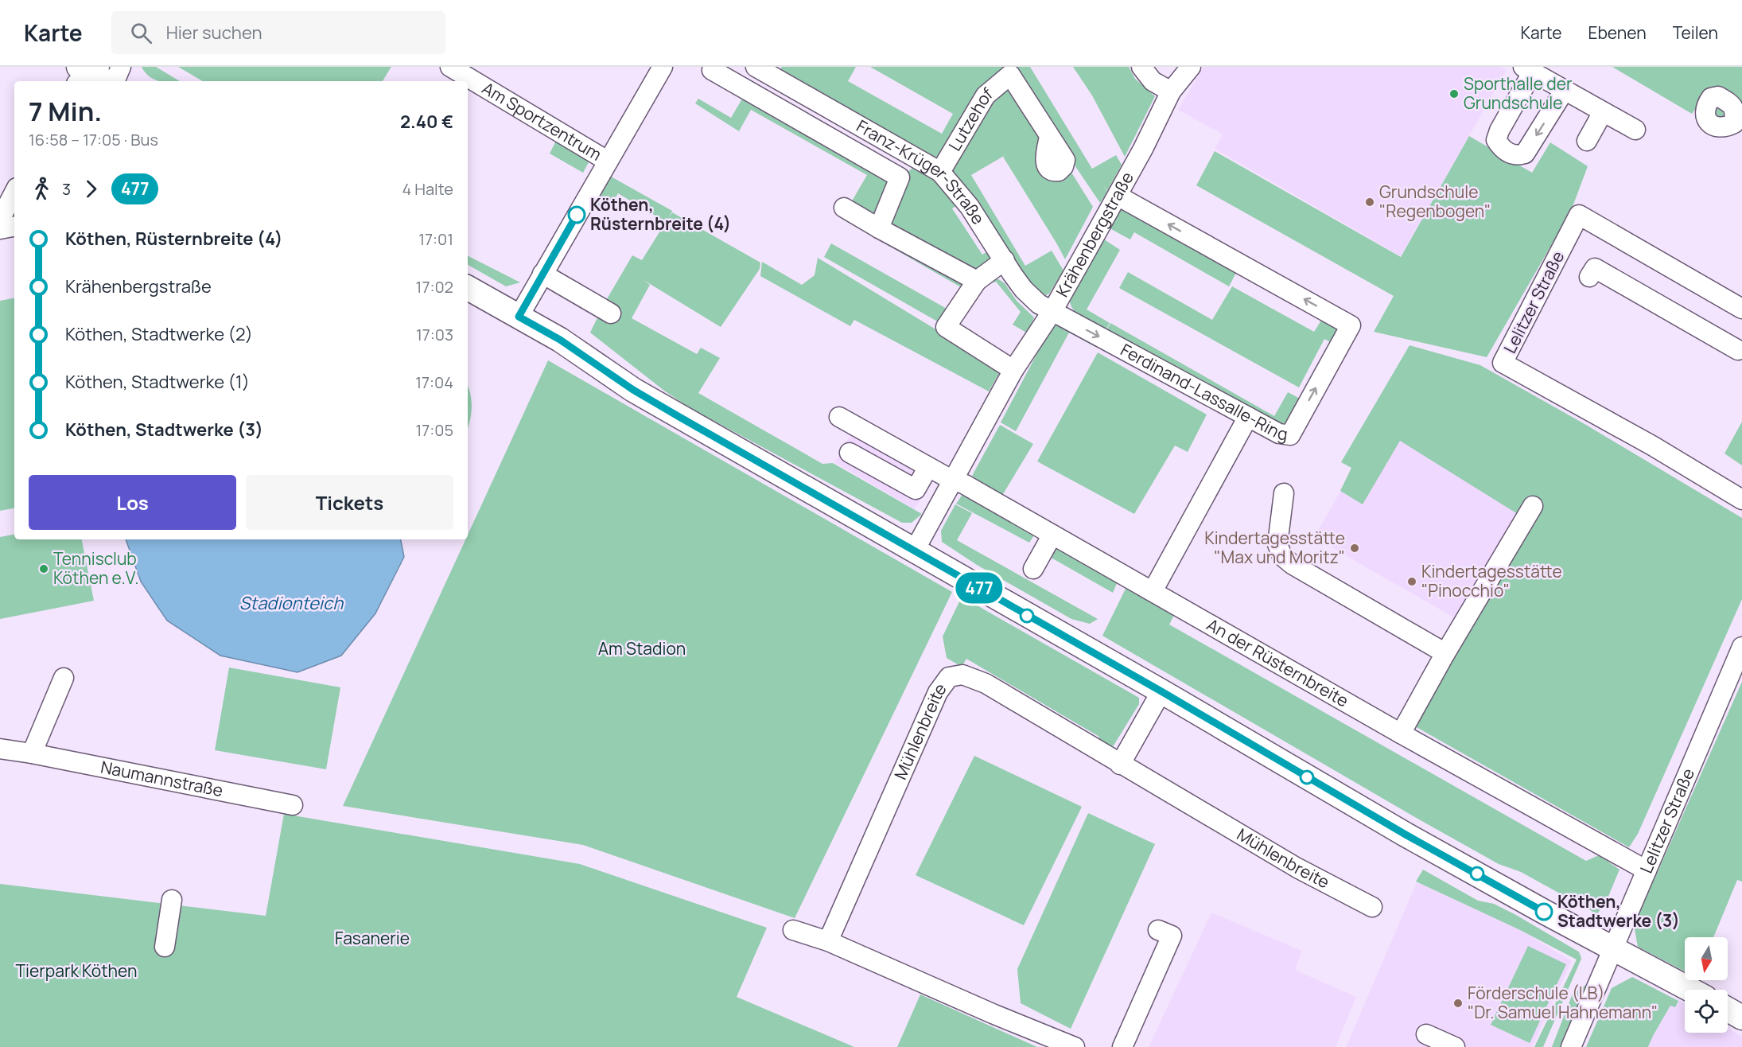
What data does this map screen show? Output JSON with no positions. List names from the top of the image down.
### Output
{
  "streets": {
    "street": [
      "Am Sportzentrum",
      "Lutzehof",
      "Franz-Krüger-Straße",
      "Krähenbergstraße",
      "Lelitzer Straße",
      "Ferdinand-Lassalle-Ring",
      "An der Rüsternbreite",
      "Mühlenbreite",
      "Naumannstraße"
    ]
  },
  "crossings": [
    ["Lutzehof", "Franz-Krüger-Straße"],
    ["Franz-Krüger-Straße", "Krähenbergstraße"],
    ["Franz-Krüger-Straße", "Ferdinand-Lassalle-Ring"],
    ["Krähenbergstraße", "Ferdinand-Lassalle-Ring"],
    ["Krähenbergstraße", "An der Rüsternbreite"],
    ["Lelitzer Straße", "An der Rüsternbreite"]
  ],
  "water": ["Stadionteich"],
  "parks": ["Am Stadion", "Fasanerie", "Tierpark Köthen"],
  "places": [
    "Sporthalle der Grundschule",
    "Grundschule \"Regenbogen\"",
    "Köthen, Rüsternbreite (4)",
    "Kindertagesstätte \"Max und Moritz\"",
    "Tennisclub Köthen e.V.",
    "Kindertagesstätte \"Pinocchio\"",
    "Köthen, Stadtwerke (3)",
    "Förderschule (LB) \"Dr. Samuel Hahnemann\""
  ],
  "lines": ["bus line 477"],
  "north": "bottom",
  "page": {
    "header": "Karte",
    "search": "Hier suchen",
    "nav": ["Karte", "Ebenen", "Teilen"],
    "on_map": "477",
    "heading": ["7 Min.", "16:58 – 17:05 · Bus", "2.40 €"],
    "legs": ["3", "477", "4 Halte"],
    "list": [
      {
        "name": "Köthen, Rüsternbreite (4)",
        "value": "17:01"
      },
      {
        "name": "Krähenbergstraße",
        "value": "17:02"
      },
      {
        "name": "Köthen, Stadtwerke (2)",
        "value": "17:03"
      },
      {
        "name": "Köthen, Stadtwerke (1)",
        "value": "17:04"
      },
      {
        "name": "Köthen, Stadtwerke (3)",
        "value": "17:05"
      }
    ],
    "buttons": ["Los", "Tickets"]
  }
}
